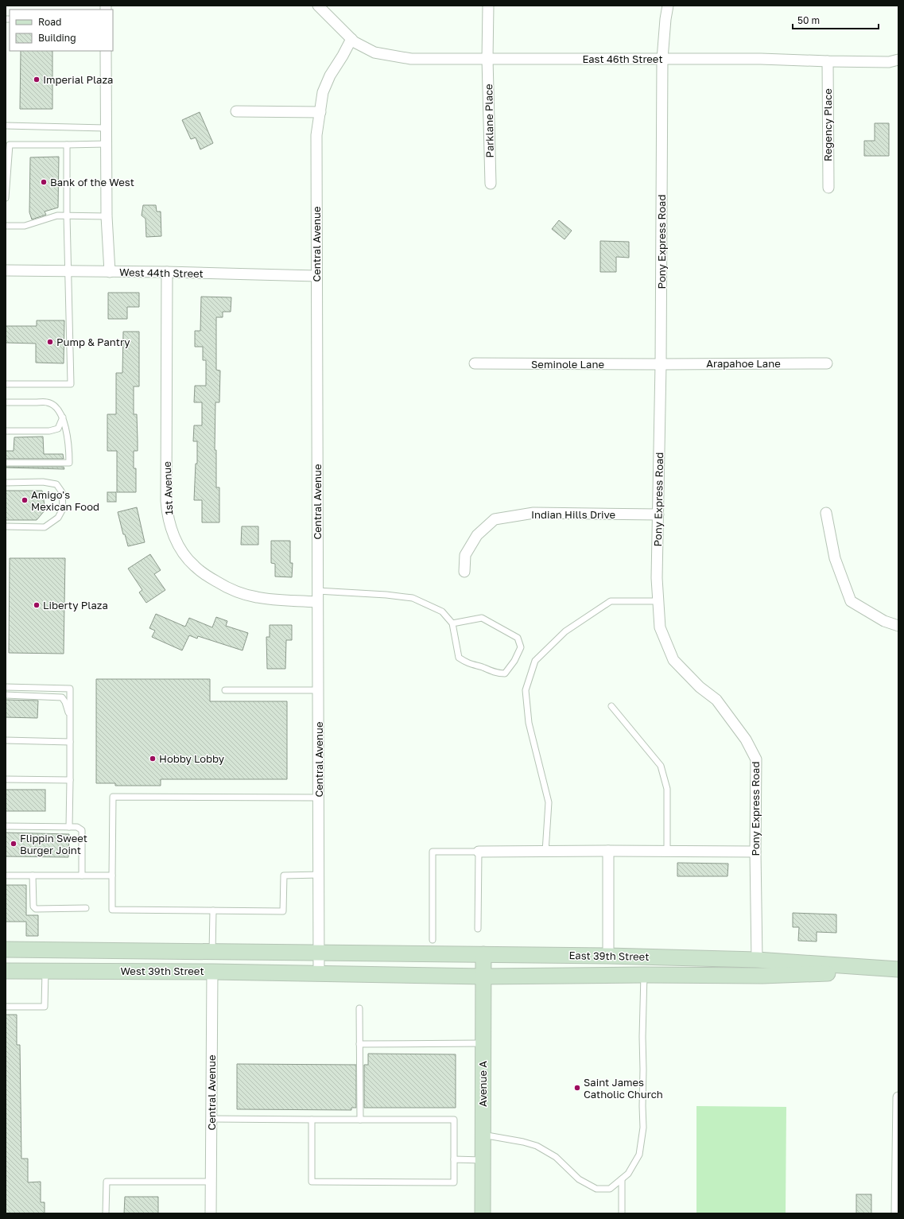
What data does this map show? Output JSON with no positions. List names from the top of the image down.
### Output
{
  "streets": {
    "main road": ["East 39th Street", "West 39th Street", "Avenue A"],
    "street": [
      "East 46th Street",
      "Parklane Place",
      "Regency Place",
      "Pony Express Road",
      "Central Avenue",
      "West 44th Street",
      "Arapahoe Lane",
      "Seminole Lane",
      "1st Avenue",
      "Indian Hills Drive"
    ]
  },
  "crossings": [
    ["East 46th Street", "Parklane Place"],
    ["East 46th Street", "Regency Place"],
    ["East 46th Street", "Pony Express Road"],
    ["East 46th Street", "Central Avenue"],
    ["Pony Express Road", "Arapahoe Lane"],
    ["Pony Express Road", "Seminole Lane"],
    ["Pony Express Road", "Indian Hills Drive"],
    ["Pony Express Road", "East 39th Street"],
    ["Central Avenue", "West 44th Street"],
    ["Central Avenue", "1st Avenue"],
    ["Central Avenue", "East 39th Street"],
    ["Central Avenue", "West 39th Street"],
    ["West 44th Street", "1st Avenue"],
    ["Arapahoe Lane", "Seminole Lane"],
    ["East 39th Street", "West 39th Street"],
    ["East 39th Street", "Avenue A"]
  ],
  "places": [
    "Imperial Plaza",
    "Bank of the West",
    "Pump & Pantry",
    "Amigo's Mexican Food",
    "Liberty Plaza",
    "Hobby Lobby",
    "Flippin Sweet Burger Joint",
    "Saint James Catholic Church"
  ],
  "legend": ["Road", "Building"],
  "scale_bar": "50 m"
}
